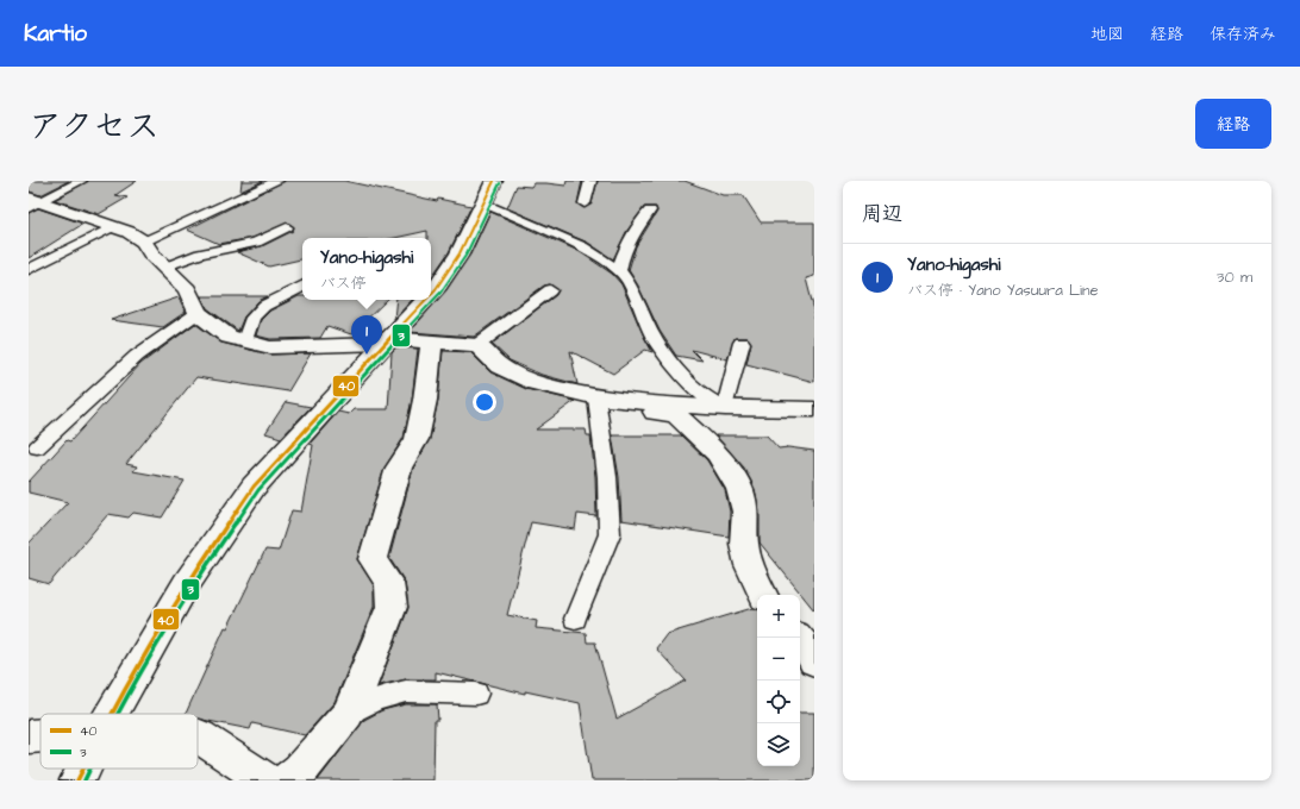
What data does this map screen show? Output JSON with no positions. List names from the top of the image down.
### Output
{
  "lines": ["transit line 40", "transit line 3"],
  "legend": ["40", "3"],
  "page": {
    "header": "Kartio",
    "nav": ["地図", "経路", "保存済み"],
    "title": "アクセス",
    "buttons": "経路",
    "heading": "周辺",
    "popup": ["Yano-higashi", "バス停"],
    "list": [
      {
        "mark": "1",
        "name": "Yano-higashi",
        "note": "バス停 · Yano Yasuura Line",
        "value": "30 m"
      }
    ],
    "pins": "1",
    "map_buttons": ["+", "−"]
  }
}
